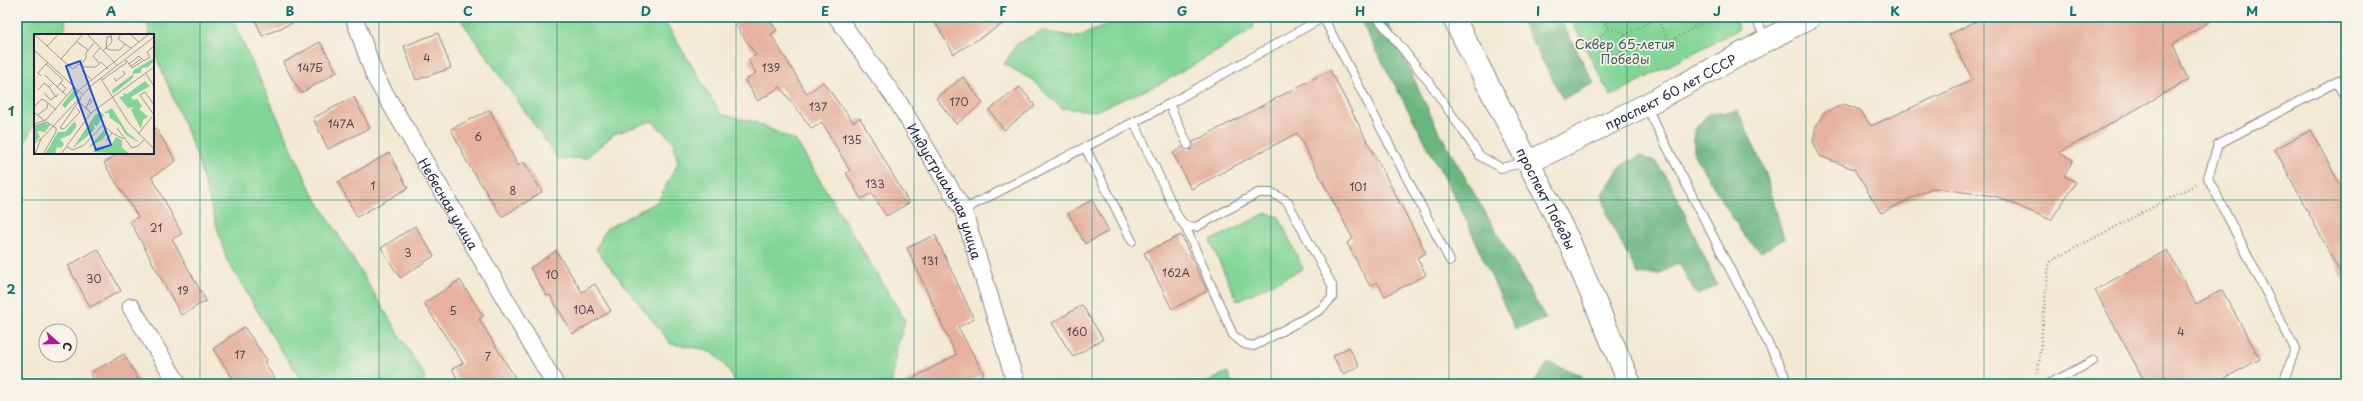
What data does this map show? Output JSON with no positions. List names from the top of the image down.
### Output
{
  "streets": {
    "main road": ["проспект 60 лет СССР", "проспект Победы"],
    "street": ["Индустриальная улица", "Небесная улица"]
  },
  "crossings": [
    ["проспект 60 лет СССР", "проспект Победы"]
  ],
  "parks": ["Сквер 65-летия Победы"],
  "house_numbers": [
    "4",
    "147Б",
    "139",
    "170",
    "137",
    "147А",
    "6",
    "135",
    "133",
    "1",
    "101",
    "8",
    "21",
    "3",
    "131",
    "162А",
    "10",
    "30",
    "19",
    "10А",
    "5",
    "160",
    "4",
    "17",
    "7"
  ],
  "north": "right",
  "grid": {
    "columns": [
      "A",
      "B",
      "C",
      "D",
      "E",
      "F",
      "G",
      "H",
      "I",
      "J",
      "K",
      "L",
      "M"
    ],
    "rows": ["1", "2"]
  }
}
